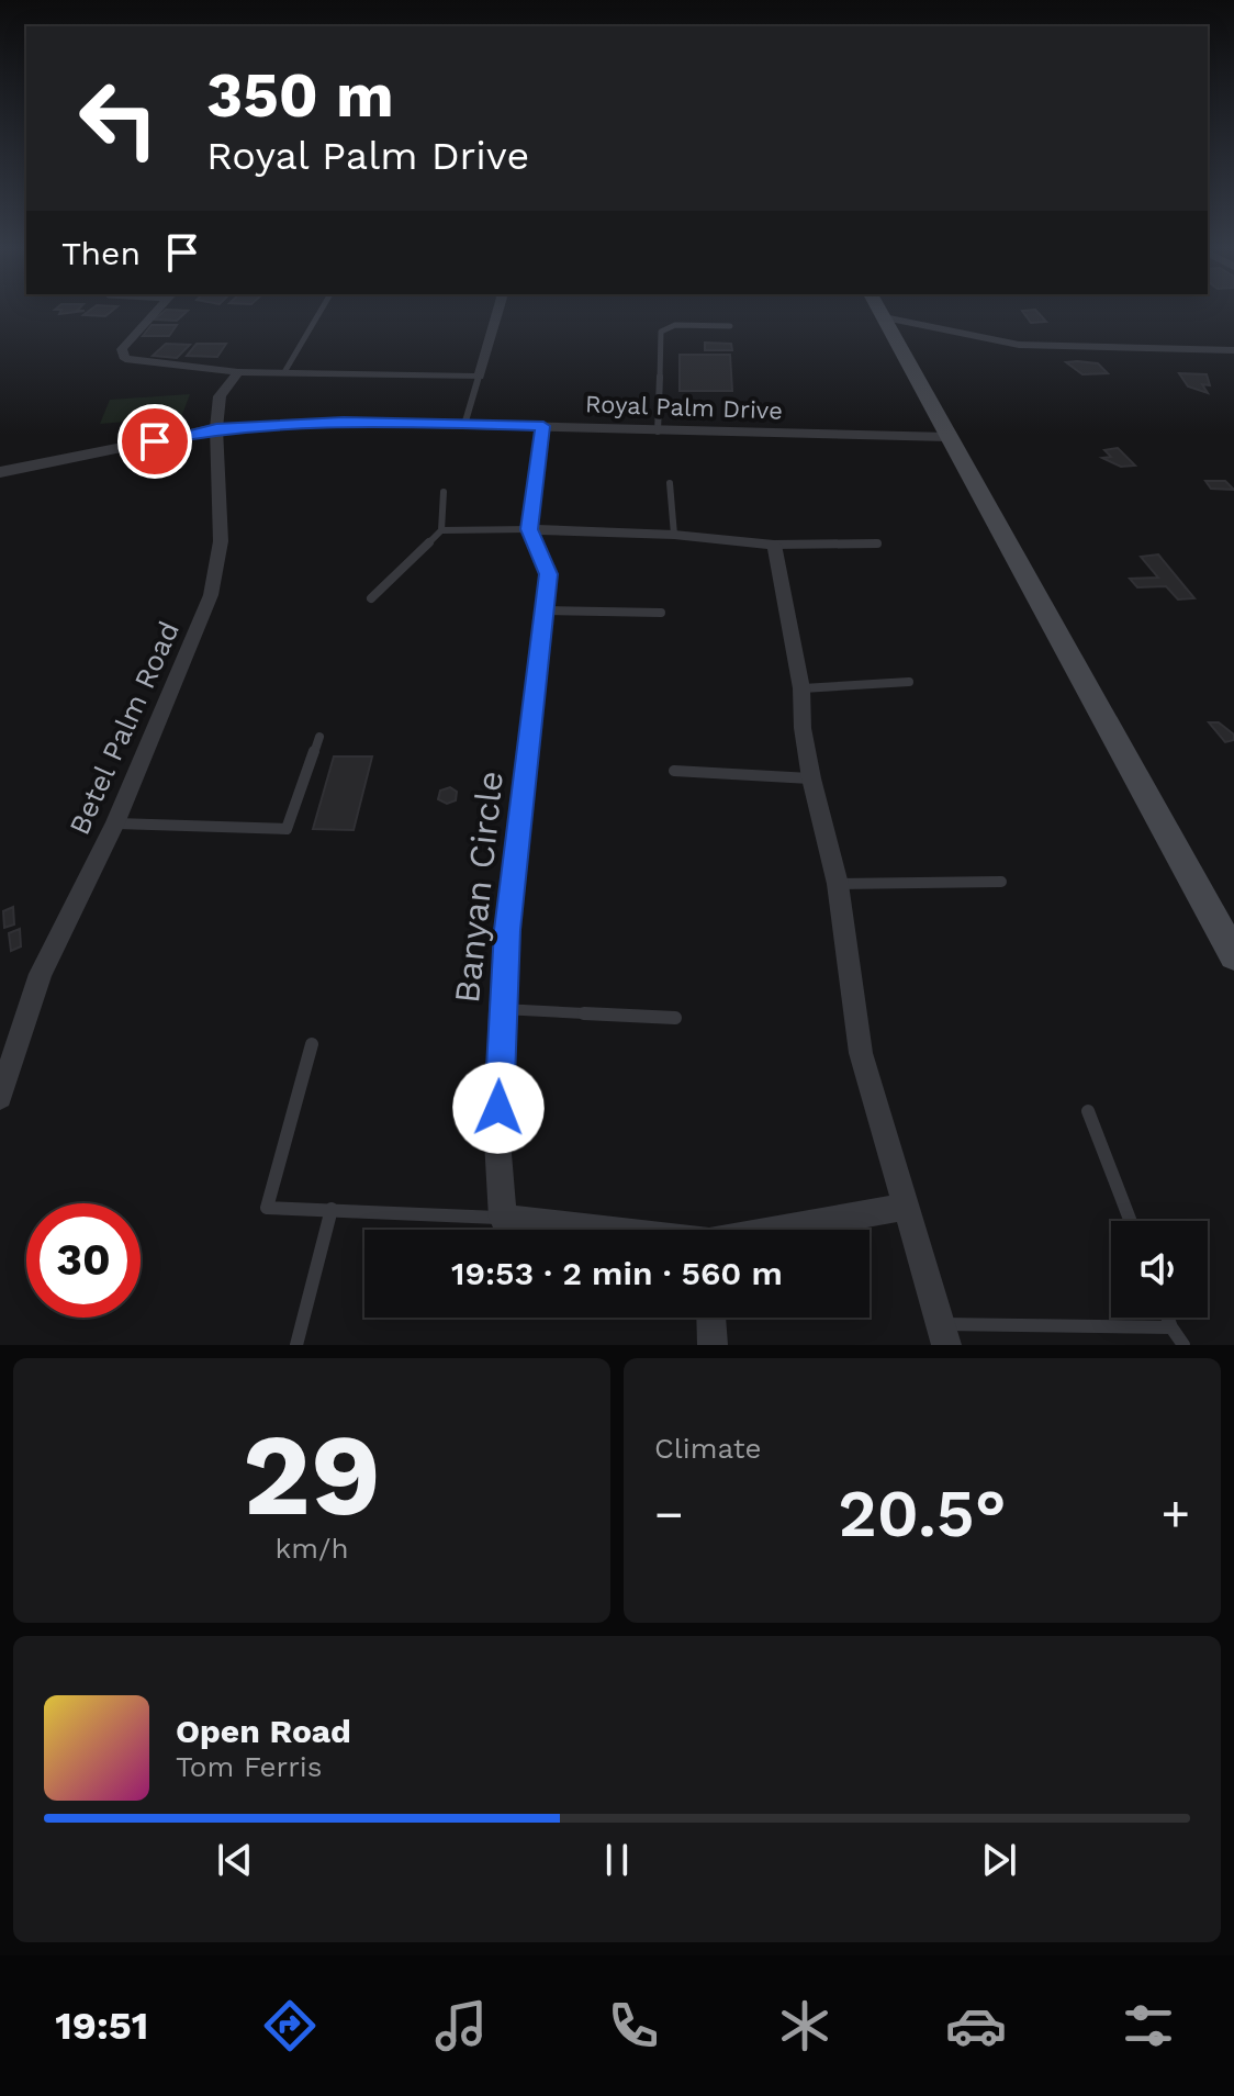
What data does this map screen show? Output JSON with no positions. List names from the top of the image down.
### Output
{
  "streets": {
    "street": ["Royal Palm Drive", "Betel Palm Road", "Banyan Circle"]
  },
  "crossings": [
    ["Royal Palm Drive", "Betel Palm Road"]
  ],
  "page": {
    "turn": ["350 m", "Royal Palm Drive"],
    "then": "Then",
    "limit": "30",
    "trip": "19:53 · 2 min · 560 m",
    "tile": [
      ["29", "km/h"],
      "Climate"
    ],
    "heat": ["−", "20.5°", "+"],
    "song": ["Open Road", "Tom Ferris"],
    "tabs": "19:51"
  }
}
